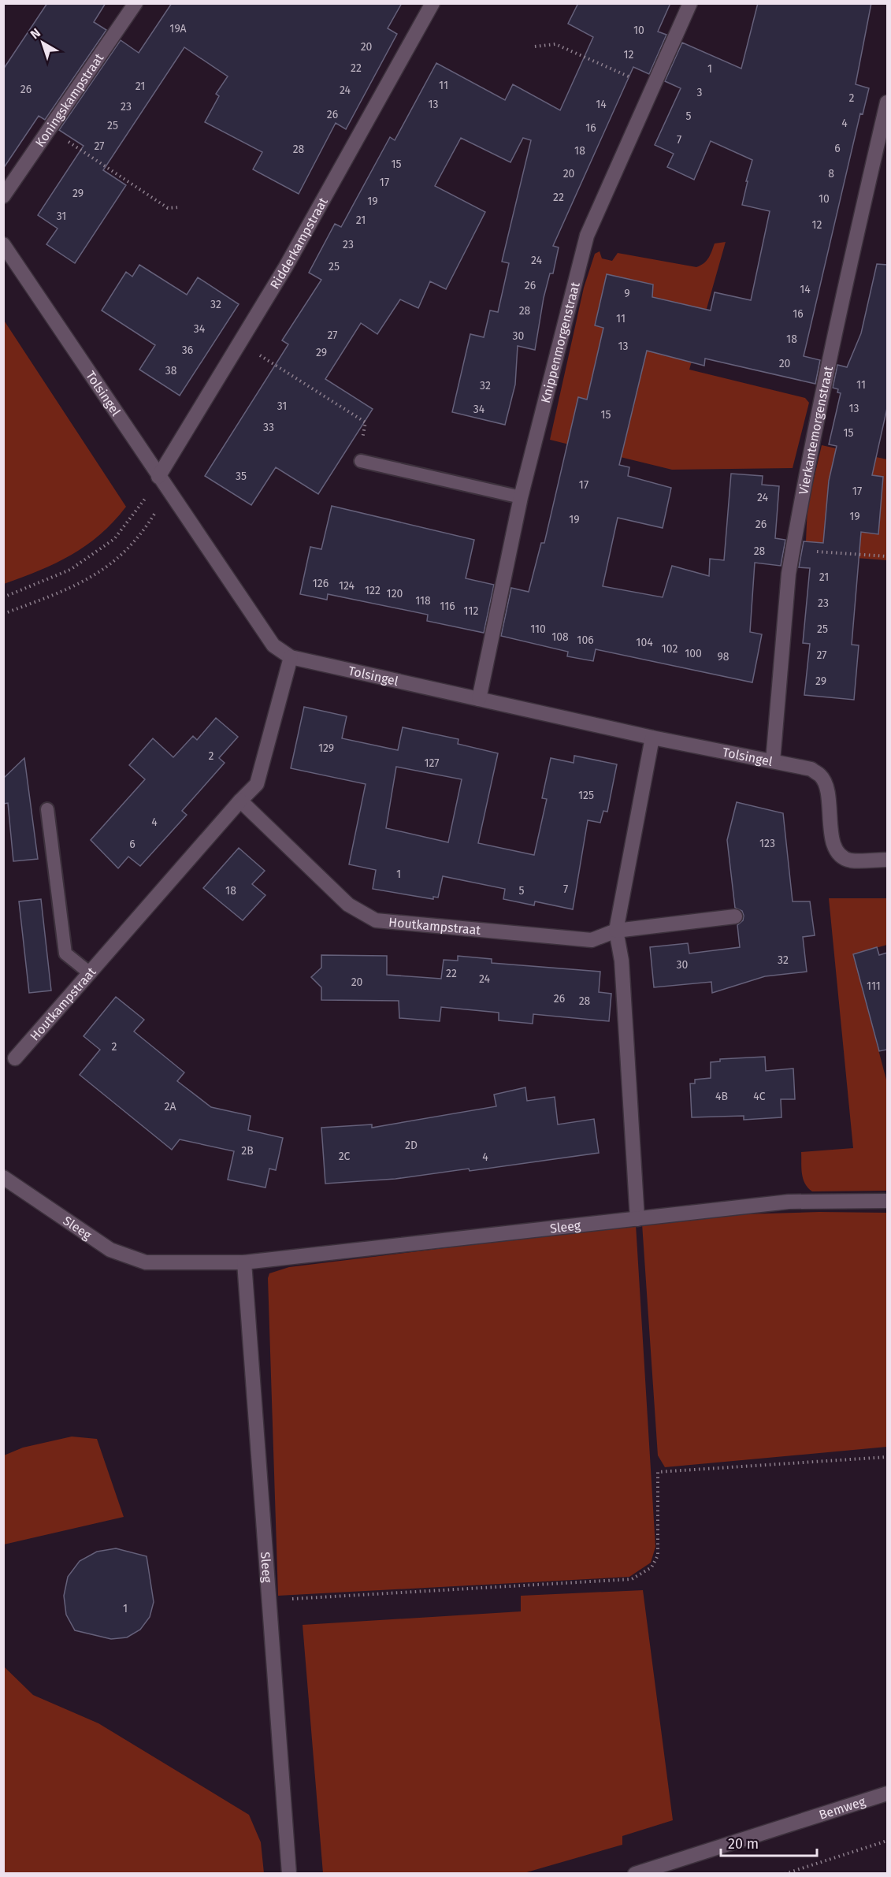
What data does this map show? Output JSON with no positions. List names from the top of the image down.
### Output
{
  "streets": {
    "street": [
      "Koningskampstraat",
      "Ridderkampstraat",
      "Knippenmorgenstraat",
      "Tolsingel",
      "Vierkantemorgenstraat",
      "Houtkampstraat",
      "Sleeg",
      "Bemweg"
    ]
  },
  "crossings": [
    ["Ridderkampstraat", "Tolsingel"],
    ["Knippenmorgenstraat", "Tolsingel"],
    ["Tolsingel", "Vierkantemorgenstraat"],
    ["Tolsingel", "Houtkampstraat"]
  ],
  "house_numbers": [
    "19A",
    "10",
    "20",
    "12",
    "22",
    "1",
    "11",
    "21",
    "26",
    "24",
    "3",
    "2",
    "13",
    "14",
    "23",
    "26",
    "5",
    "4",
    "25",
    "16",
    "7",
    "27",
    "6",
    "28",
    "18",
    "15",
    "20",
    "8",
    "17",
    "29",
    "22",
    "10",
    "19",
    "31",
    "21",
    "12",
    "23",
    "24",
    "25",
    "26",
    "14",
    "9",
    "32",
    "28",
    "16",
    "11",
    "34",
    "27",
    "30",
    "18",
    "13",
    "36",
    "29",
    "20",
    "38",
    "11",
    "32",
    "31",
    "13",
    "34",
    "15",
    "33",
    "15",
    "35",
    "17",
    "17",
    "24",
    "19",
    "19",
    "26",
    "28",
    "21",
    "126",
    "124",
    "122",
    "120",
    "118",
    "23",
    "116",
    "112",
    "110",
    "25",
    "108",
    "106",
    "104",
    "102",
    "100",
    "27",
    "98",
    "29",
    "129",
    "2",
    "127",
    "125",
    "4",
    "123",
    "6",
    "1",
    "7",
    "18",
    "5",
    "32",
    "30",
    "22",
    "24",
    "20",
    "111",
    "26",
    "28",
    "2",
    "4B",
    "4C",
    "2A",
    "2D",
    "2B",
    "2C",
    "4",
    "1"
  ],
  "scale_bar": "20 m",
  "north": "top left"
}
